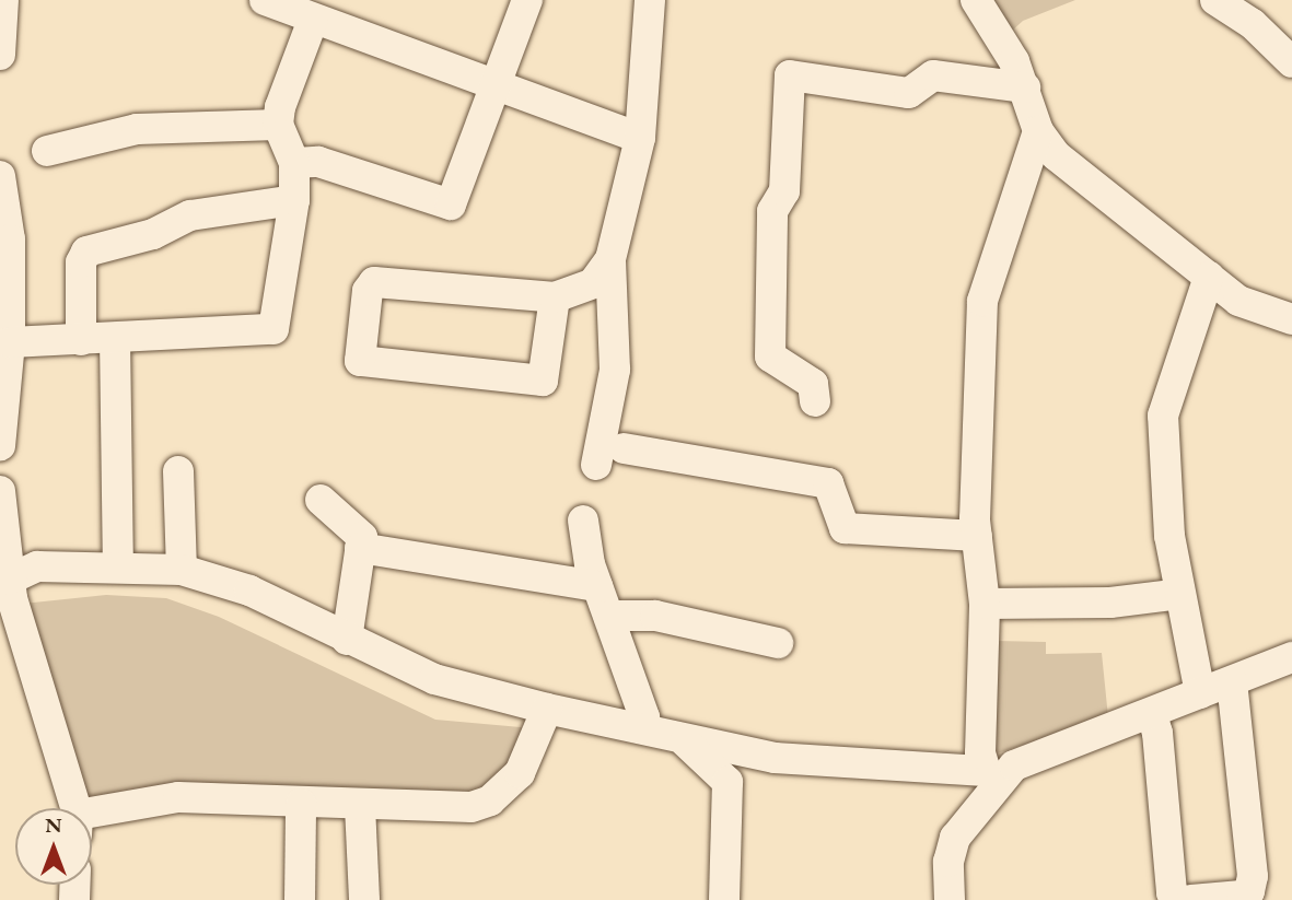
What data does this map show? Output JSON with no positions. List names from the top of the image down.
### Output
{
  "north": "top"
}
